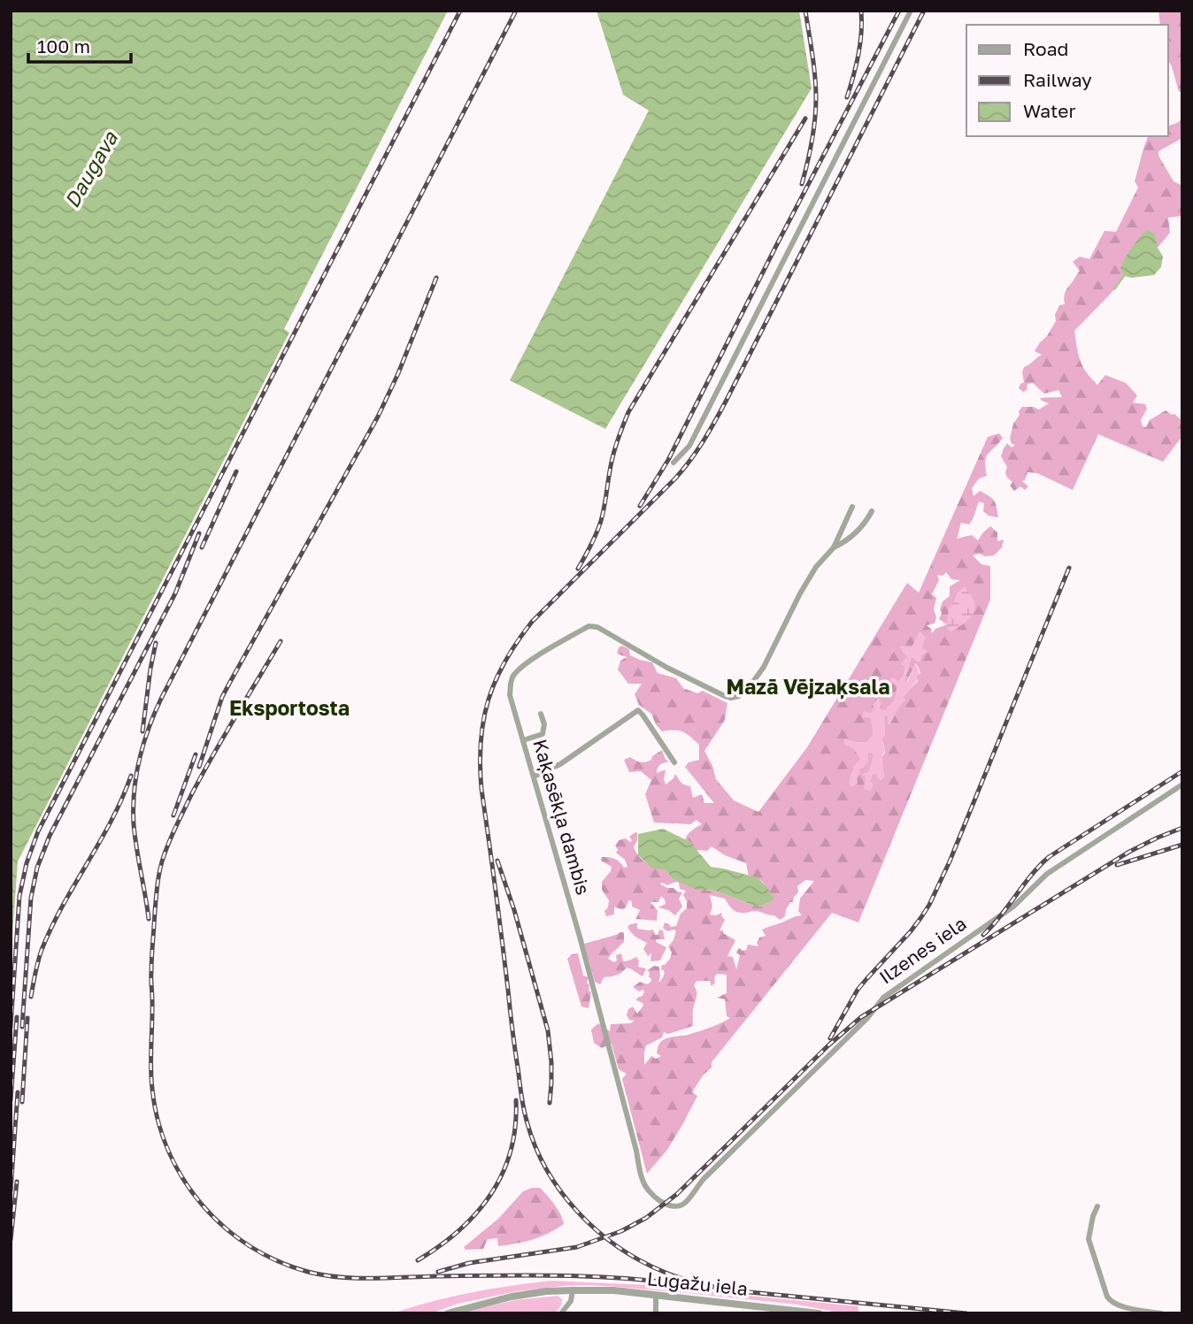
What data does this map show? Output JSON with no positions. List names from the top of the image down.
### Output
{
  "streets": {
    "street": ["Kaķasēkļa dambis", "Ilzenes iela", "Lugažu iela"]
  },
  "crossings": [
    ["Kaķasēkļa dambis", "Ilzenes iela"]
  ],
  "districts": ["Mazā Vējzaķsala", "Eksportosta"],
  "water": ["Daugava"],
  "legend": ["Road", "Railway", "Water"],
  "scale_bar": "100 m"
}
